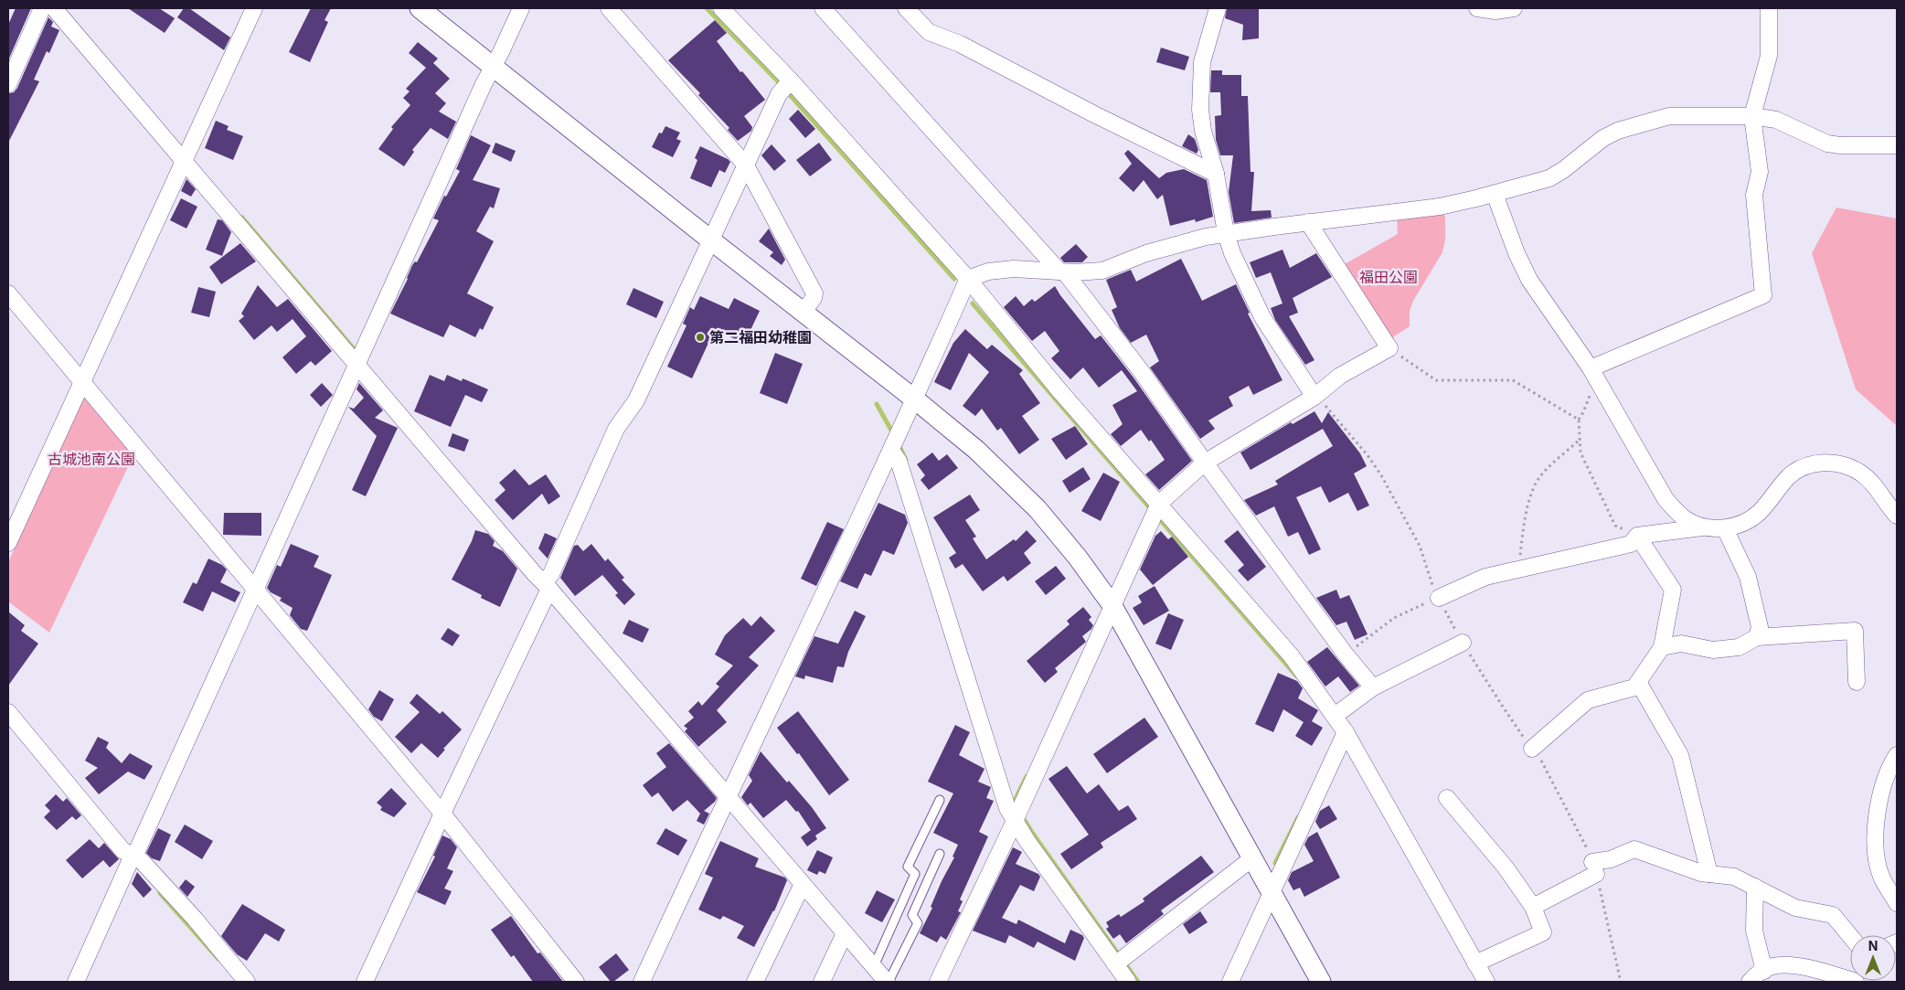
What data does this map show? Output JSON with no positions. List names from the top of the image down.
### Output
{
  "parks": ["福田公園", "古城池南公園"],
  "places": ["第二福田幼稚園"],
  "north": "top"
}
